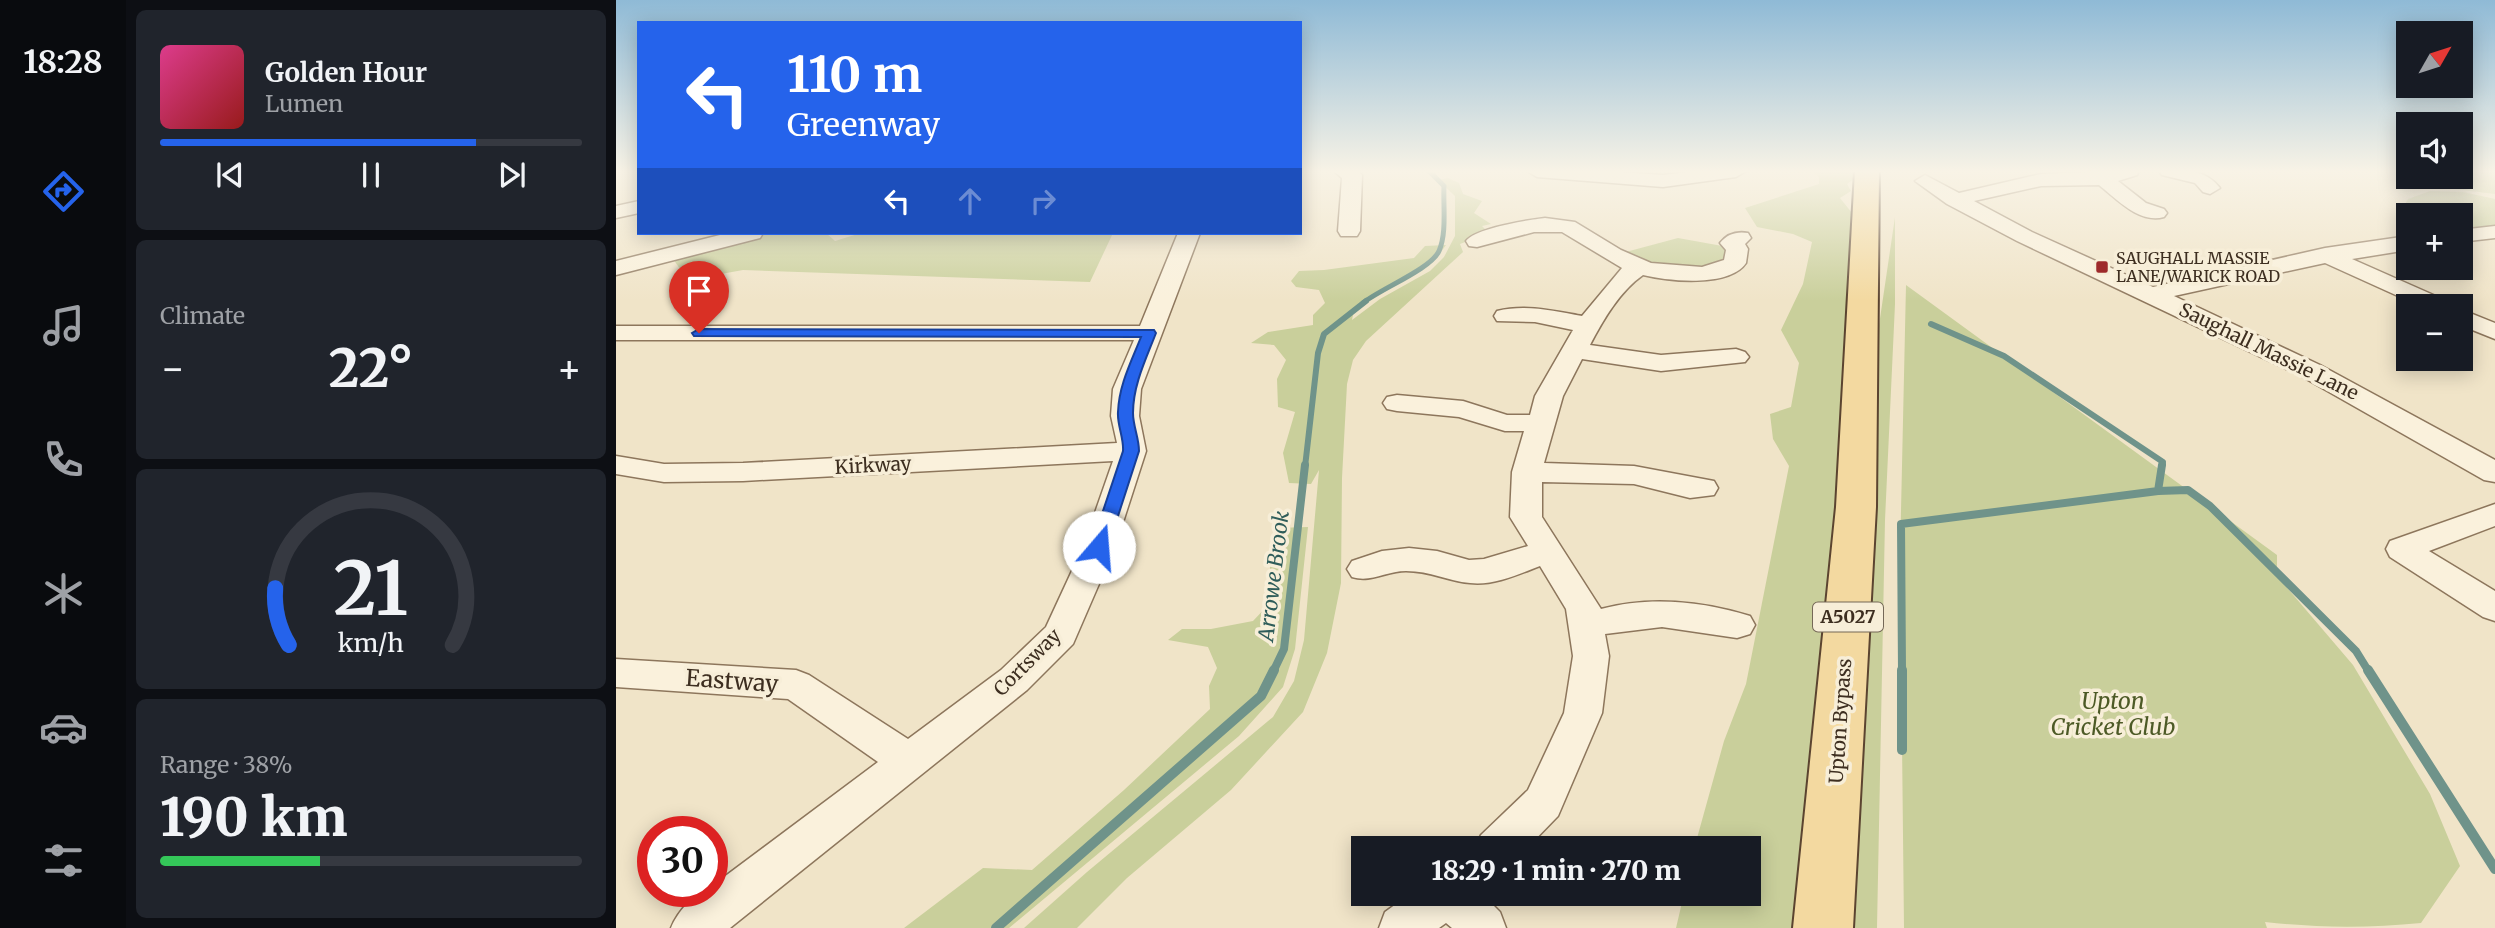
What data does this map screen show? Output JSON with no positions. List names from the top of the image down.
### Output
{
  "streets": {
    "main road": ["A5027", "Upton Bypass"],
    "street": [
      "Saughall Massie Lane",
      "Kirkway",
      "Cortsway",
      "Eastway"
    ]
  },
  "crossings": [
    ["Kirkway", "Cortsway"],
    ["Cortsway", "Eastway"]
  ],
  "water": ["Arrowe Brook"],
  "parks": ["Upton Cricket Club"],
  "places": {
    "transit": ["SAUGHALL MASSIE LANE/WARICK ROAD"]
  },
  "north": "top right",
  "page": {
    "tabs": "18:28",
    "map_buttons": ["+", "−"],
    "turn": ["110 m", "Greenway"],
    "song": ["Golden Hour", "Lumen"],
    "tile": [
      "Climate",
      ["Range · 38%", "190 km"]
    ],
    "heat": ["−", "22°", "+"],
    "limit": "30",
    "trip": "18:29 · 1 min · 270 m",
    "gauge": ["21", "km/h"]
  }
}
